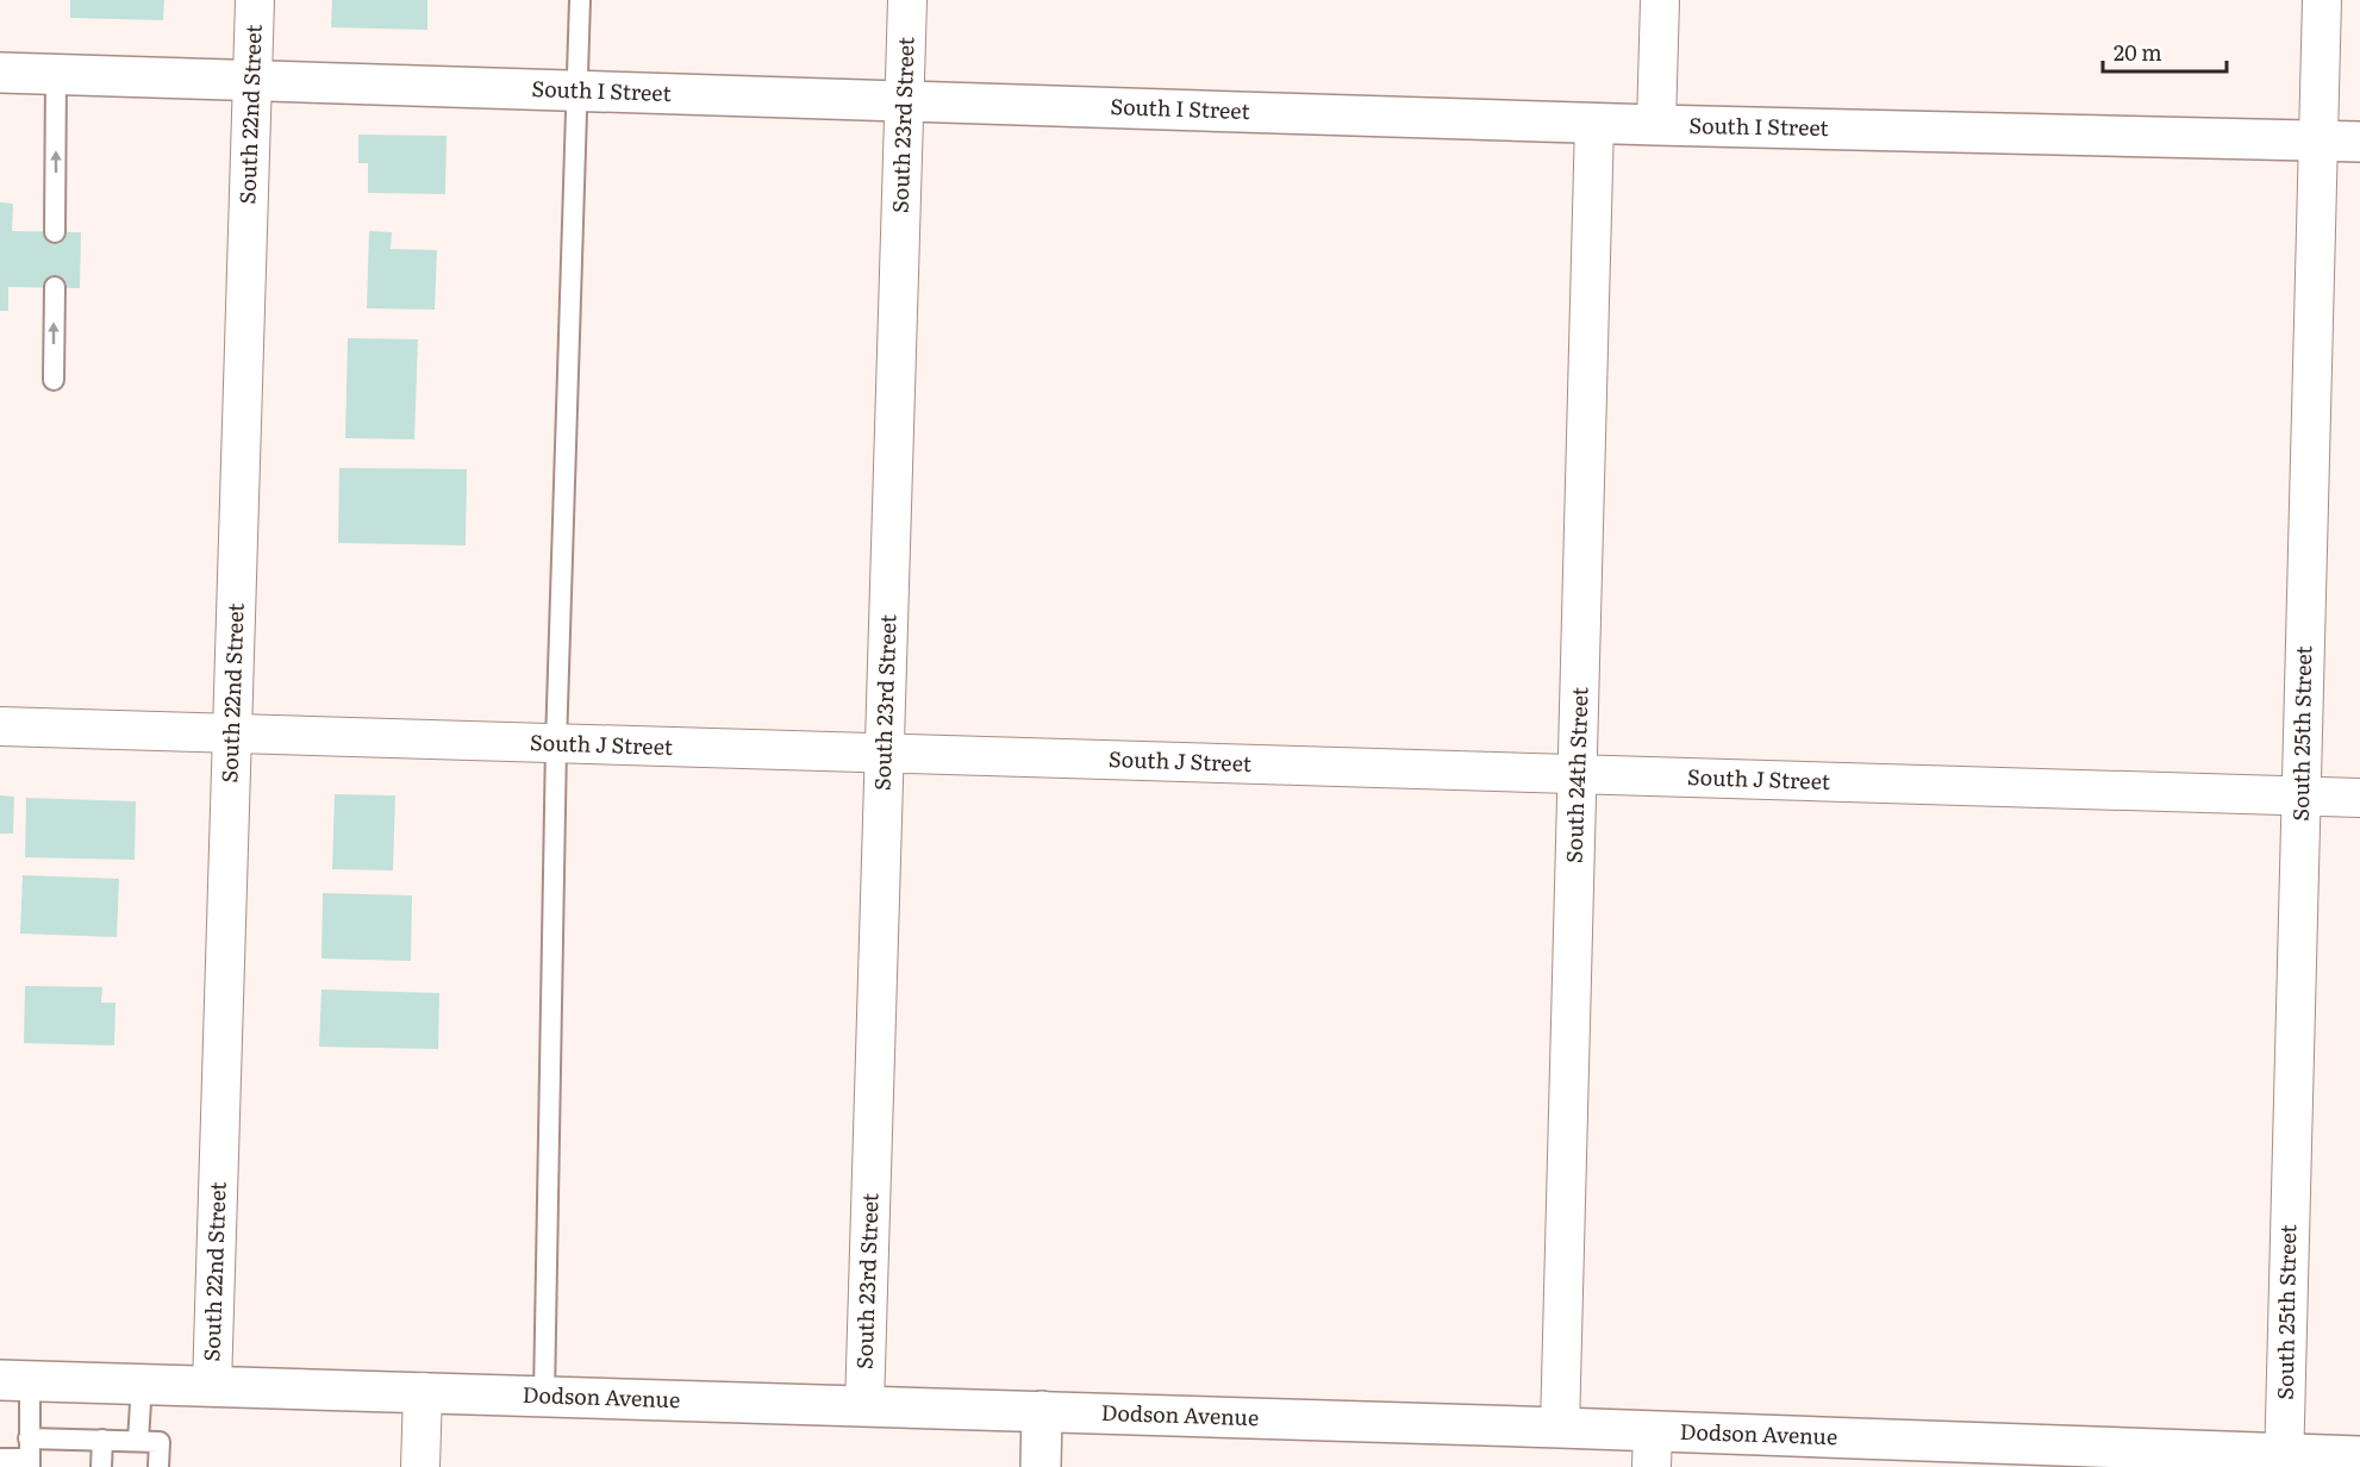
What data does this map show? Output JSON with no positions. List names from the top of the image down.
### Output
{
  "streets": {
    "street": [
      "South I Street",
      "South 22nd Street",
      "South 23rd Street",
      "South 25th Street",
      "South J Street",
      "South 24th Street",
      "Dodson Avenue"
    ]
  },
  "crossings": [
    ["South I Street", "South 22nd Street"],
    ["South I Street", "South 23rd Street"],
    ["South I Street", "South 25th Street"],
    ["South I Street", "South 24th Street"],
    ["South 22nd Street", "South J Street"],
    ["South 22nd Street", "Dodson Avenue"],
    ["South 23rd Street", "South J Street"],
    ["South 23rd Street", "Dodson Avenue"],
    ["South 25th Street", "South J Street"],
    ["South 25th Street", "Dodson Avenue"],
    ["South J Street", "South 24th Street"],
    ["South 24th Street", "Dodson Avenue"]
  ],
  "scale_bar": "20 m"
}
